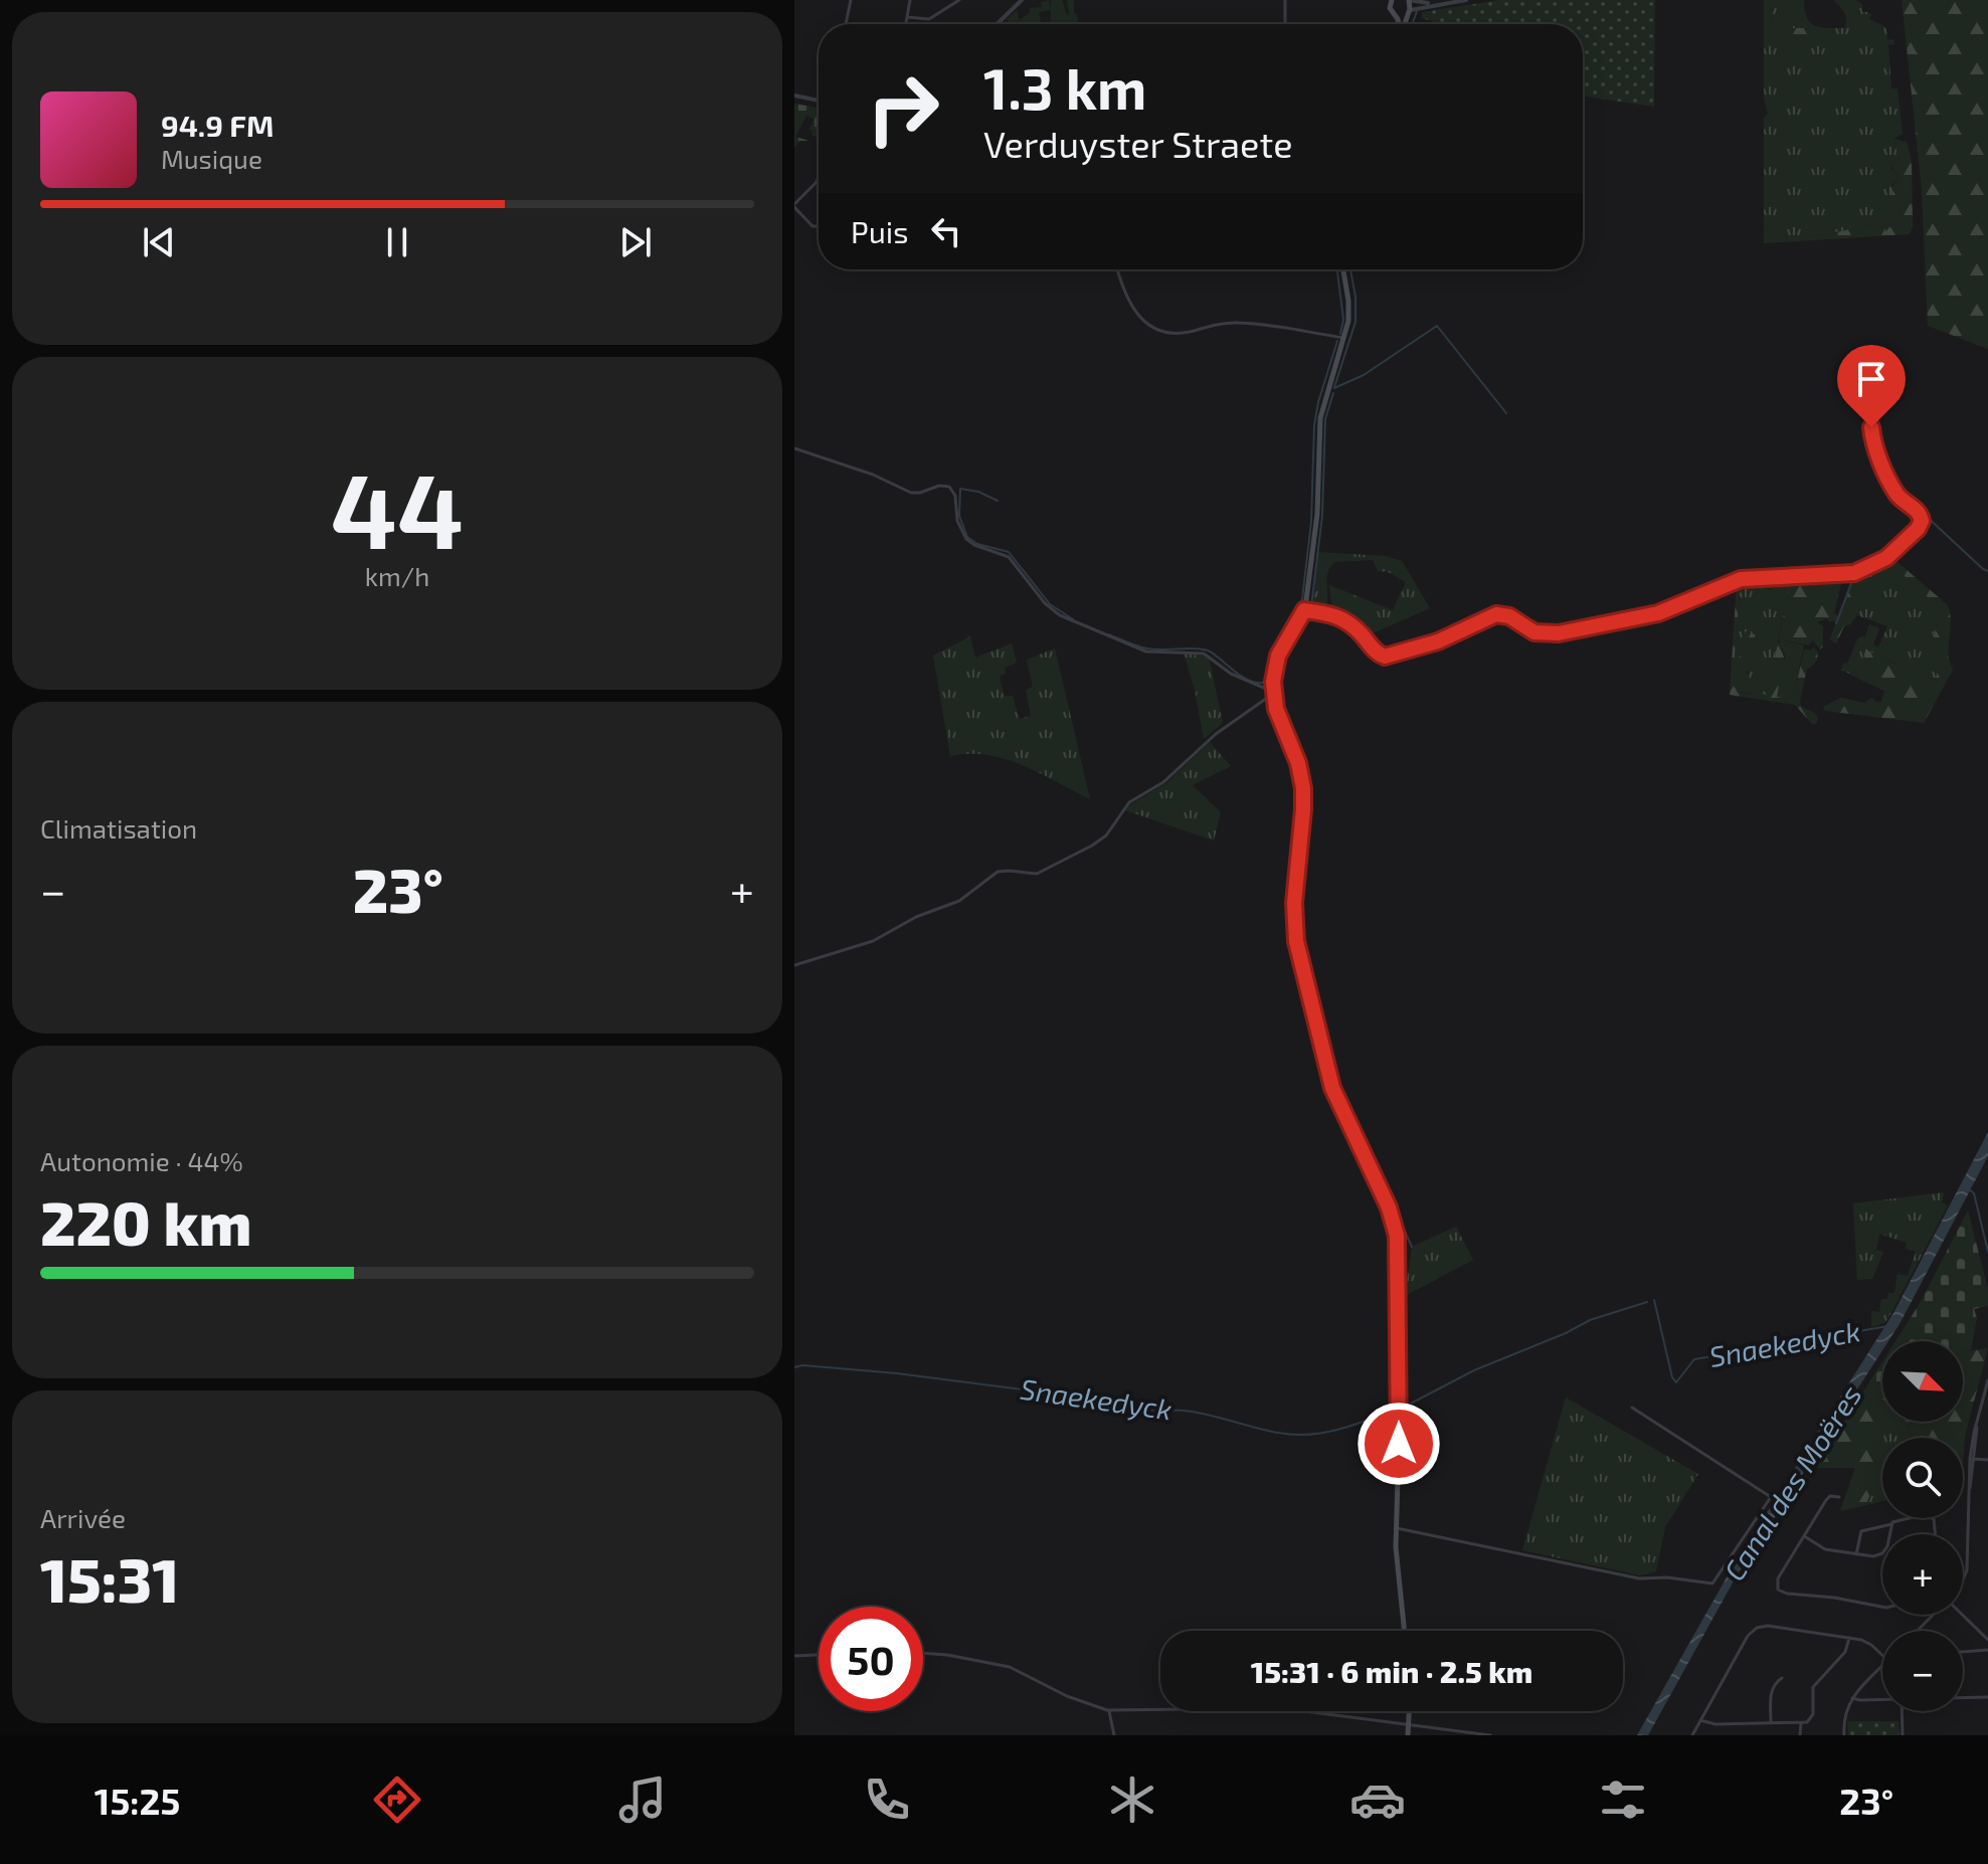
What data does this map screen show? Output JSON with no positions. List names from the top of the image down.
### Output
{
  "water": ["Snaekedyck", "Canal des Moëres"],
  "north": "bottom right",
  "page": {
    "turn": ["1.3 km", "Verduyster Straete"],
    "song": ["94.9 FM", "Musique"],
    "then": "Puis",
    "tile": [
      ["44", "km/h"],
      "Climatisation",
      ["Autonomie · 44%", "220 km"],
      ["Arrivée", "15:31"]
    ],
    "heat": ["−", "23°", "+"],
    "map_buttons": ["+", "−"],
    "limit": "50",
    "trip": "15:31 · 6 min · 2.5 km",
    "tabs": ["15:25", "23°"]
  }
}
